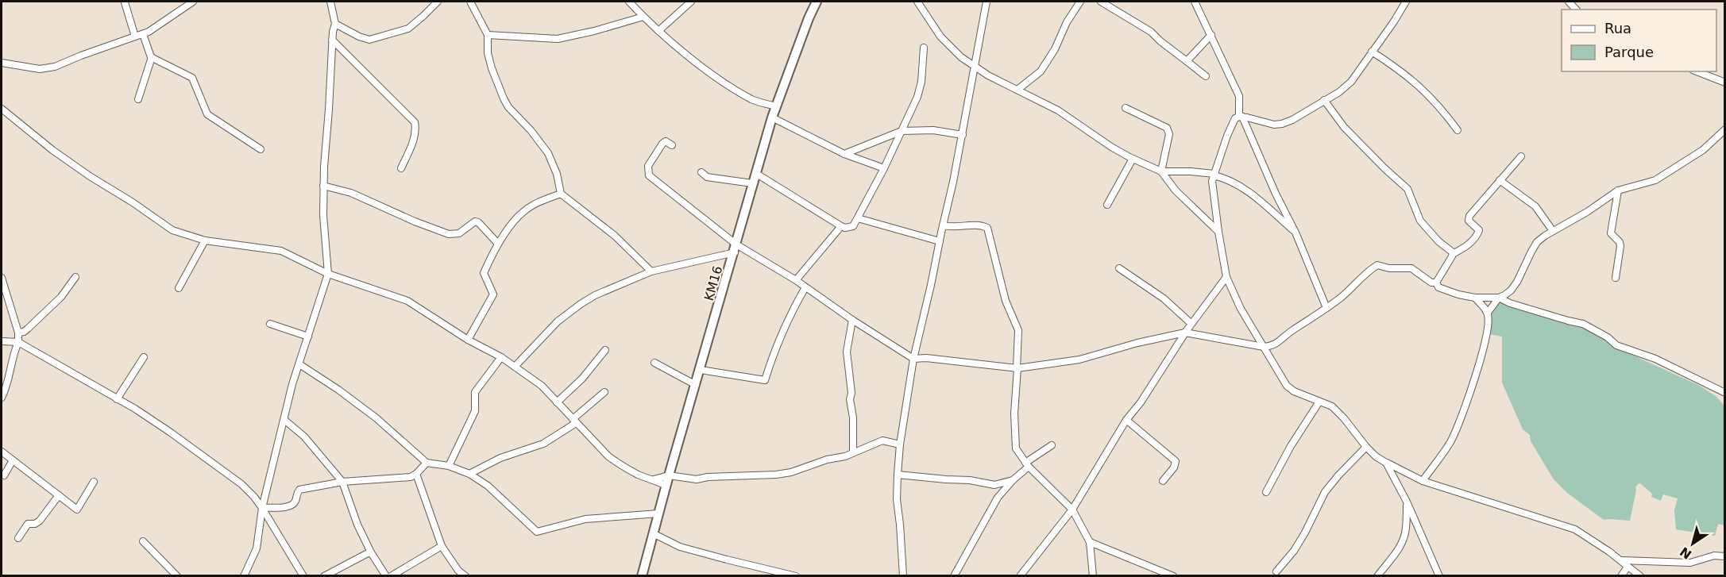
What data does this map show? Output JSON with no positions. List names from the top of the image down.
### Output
{
  "streets": {
    "street": ["KM16"]
  },
  "legend": ["Rua", "Parque"],
  "north": "bottom left"
}
